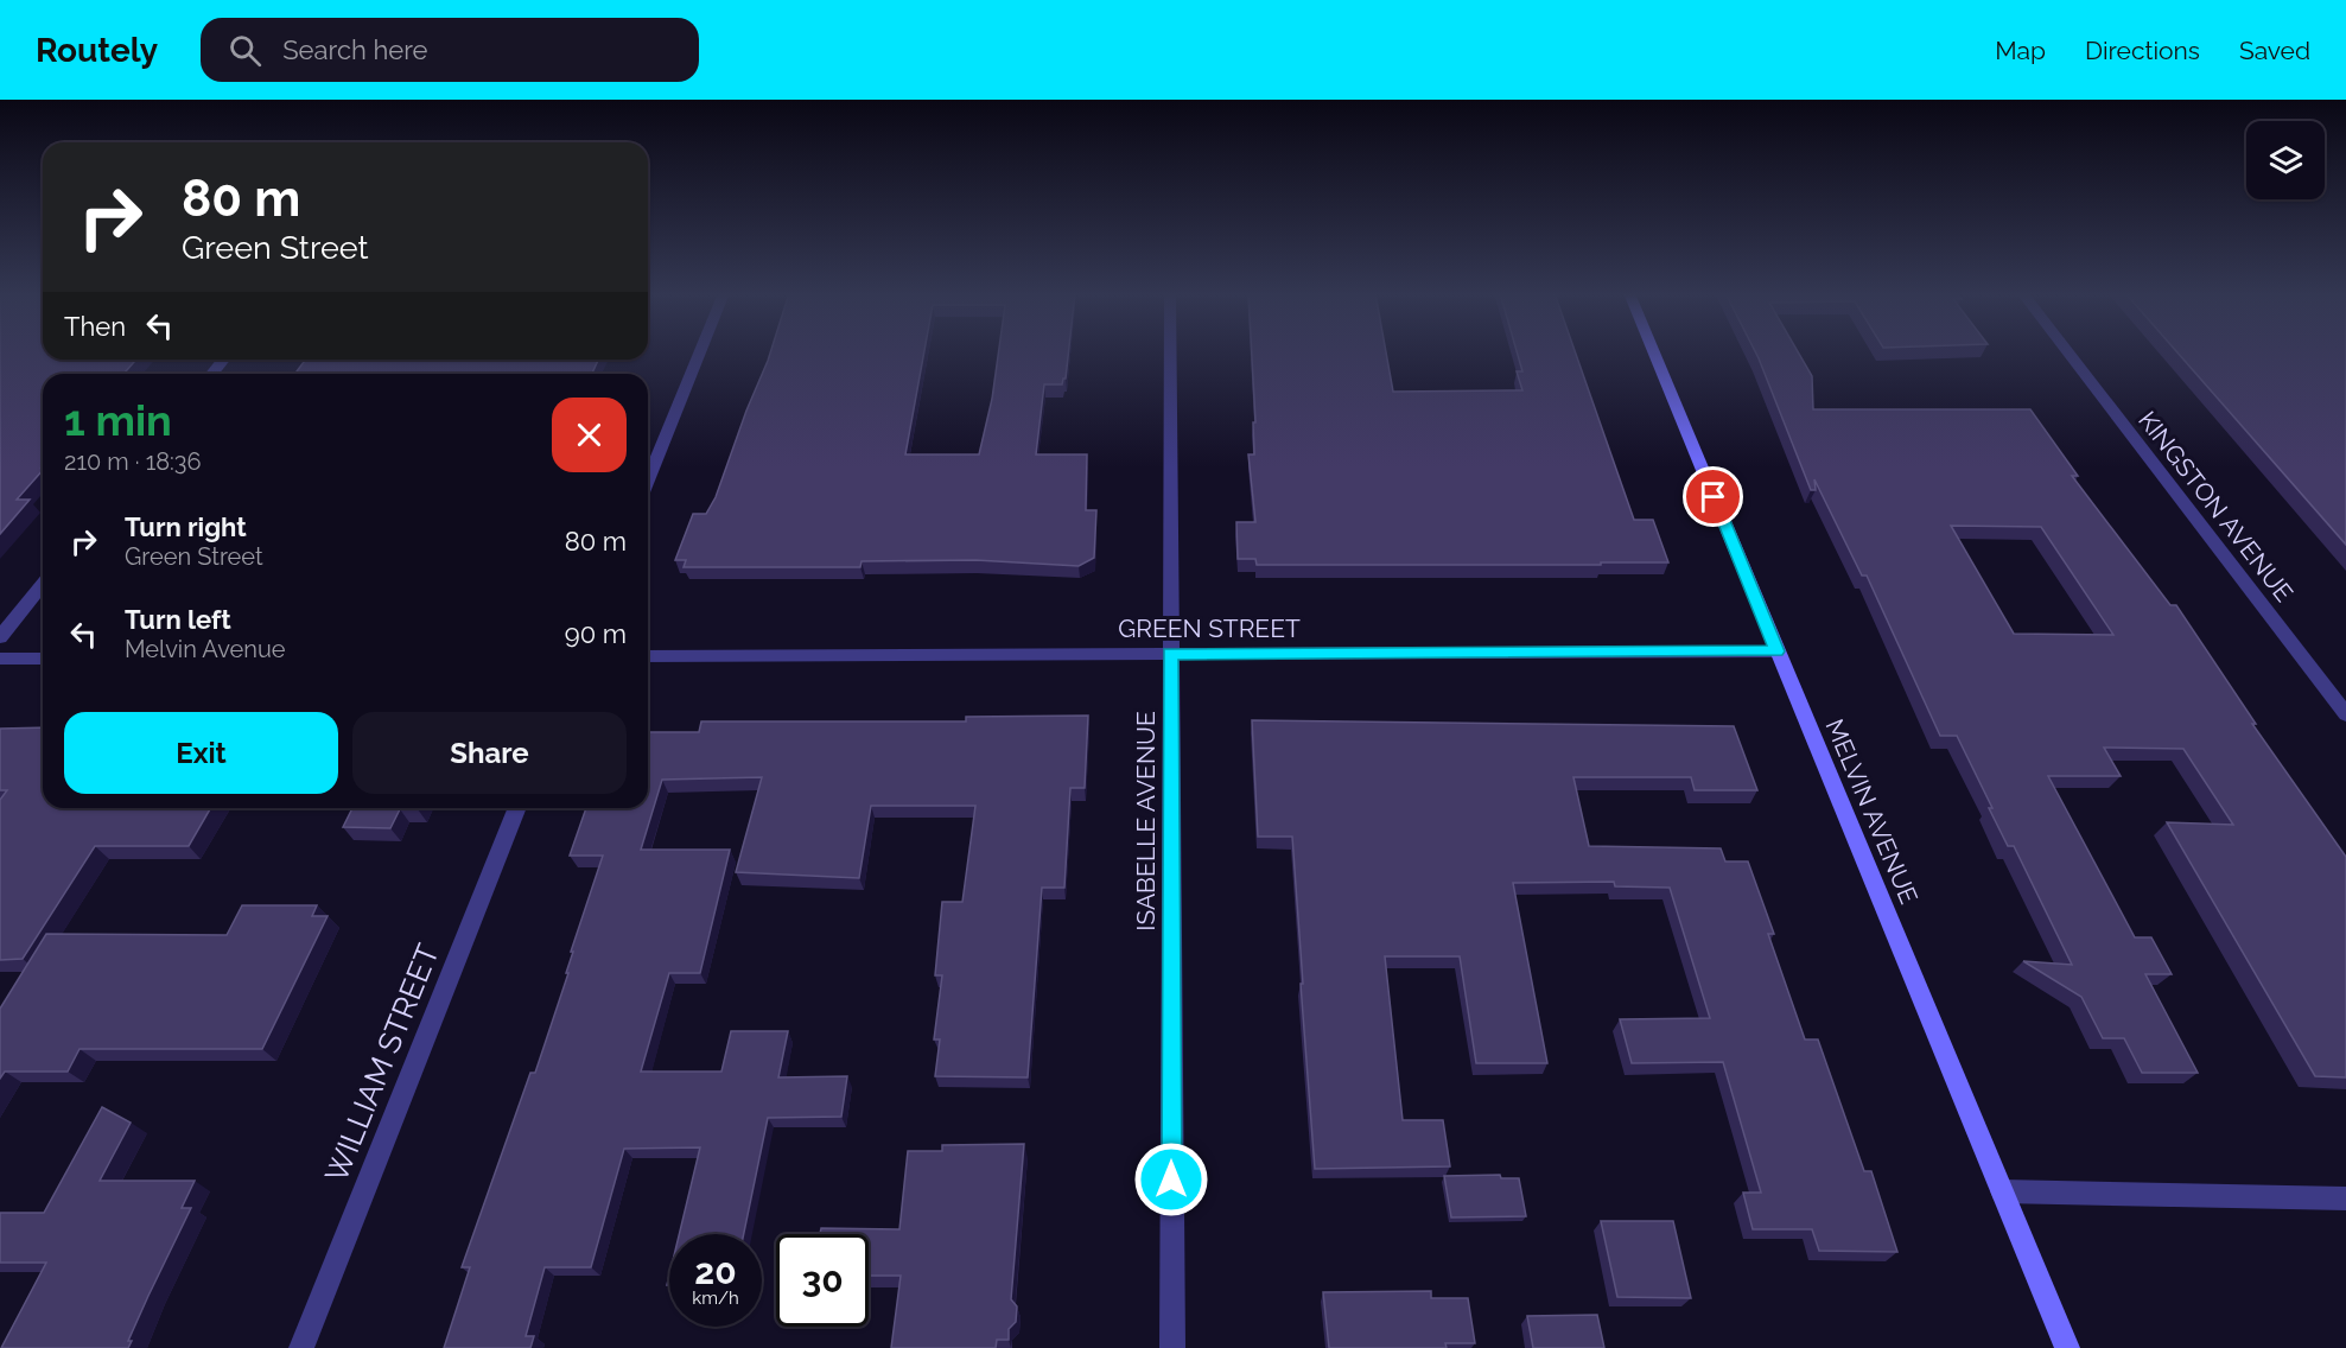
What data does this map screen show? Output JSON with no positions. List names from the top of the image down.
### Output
{
  "streets": {
    "street": [
      "KINGSTON AVENUE",
      "GREEN STREET",
      "MELVIN AVENUE",
      "ISABELLE AVENUE",
      "WILLIAM STREET"
    ]
  },
  "crossings": [
    ["GREEN STREET", "MELVIN AVENUE"],
    ["GREEN STREET", "ISABELLE AVENUE"]
  ],
  "page": {
    "header": "Routely",
    "search": "Search here",
    "nav": ["Map", "Directions", "Saved"],
    "turn": ["80 m", "Green Street"],
    "then": "Then",
    "heading": ["1 min", "210 m · 18:36"],
    "list": [
      {
        "name": "Turn right",
        "note": "Green Street",
        "value": "80 m"
      },
      {
        "name": "Turn left",
        "note": "Melvin Avenue",
        "value": "90 m"
      }
    ],
    "buttons": ["Exit", "Share"],
    "speed": "20 km/h",
    "limit": "30"
  }
}
